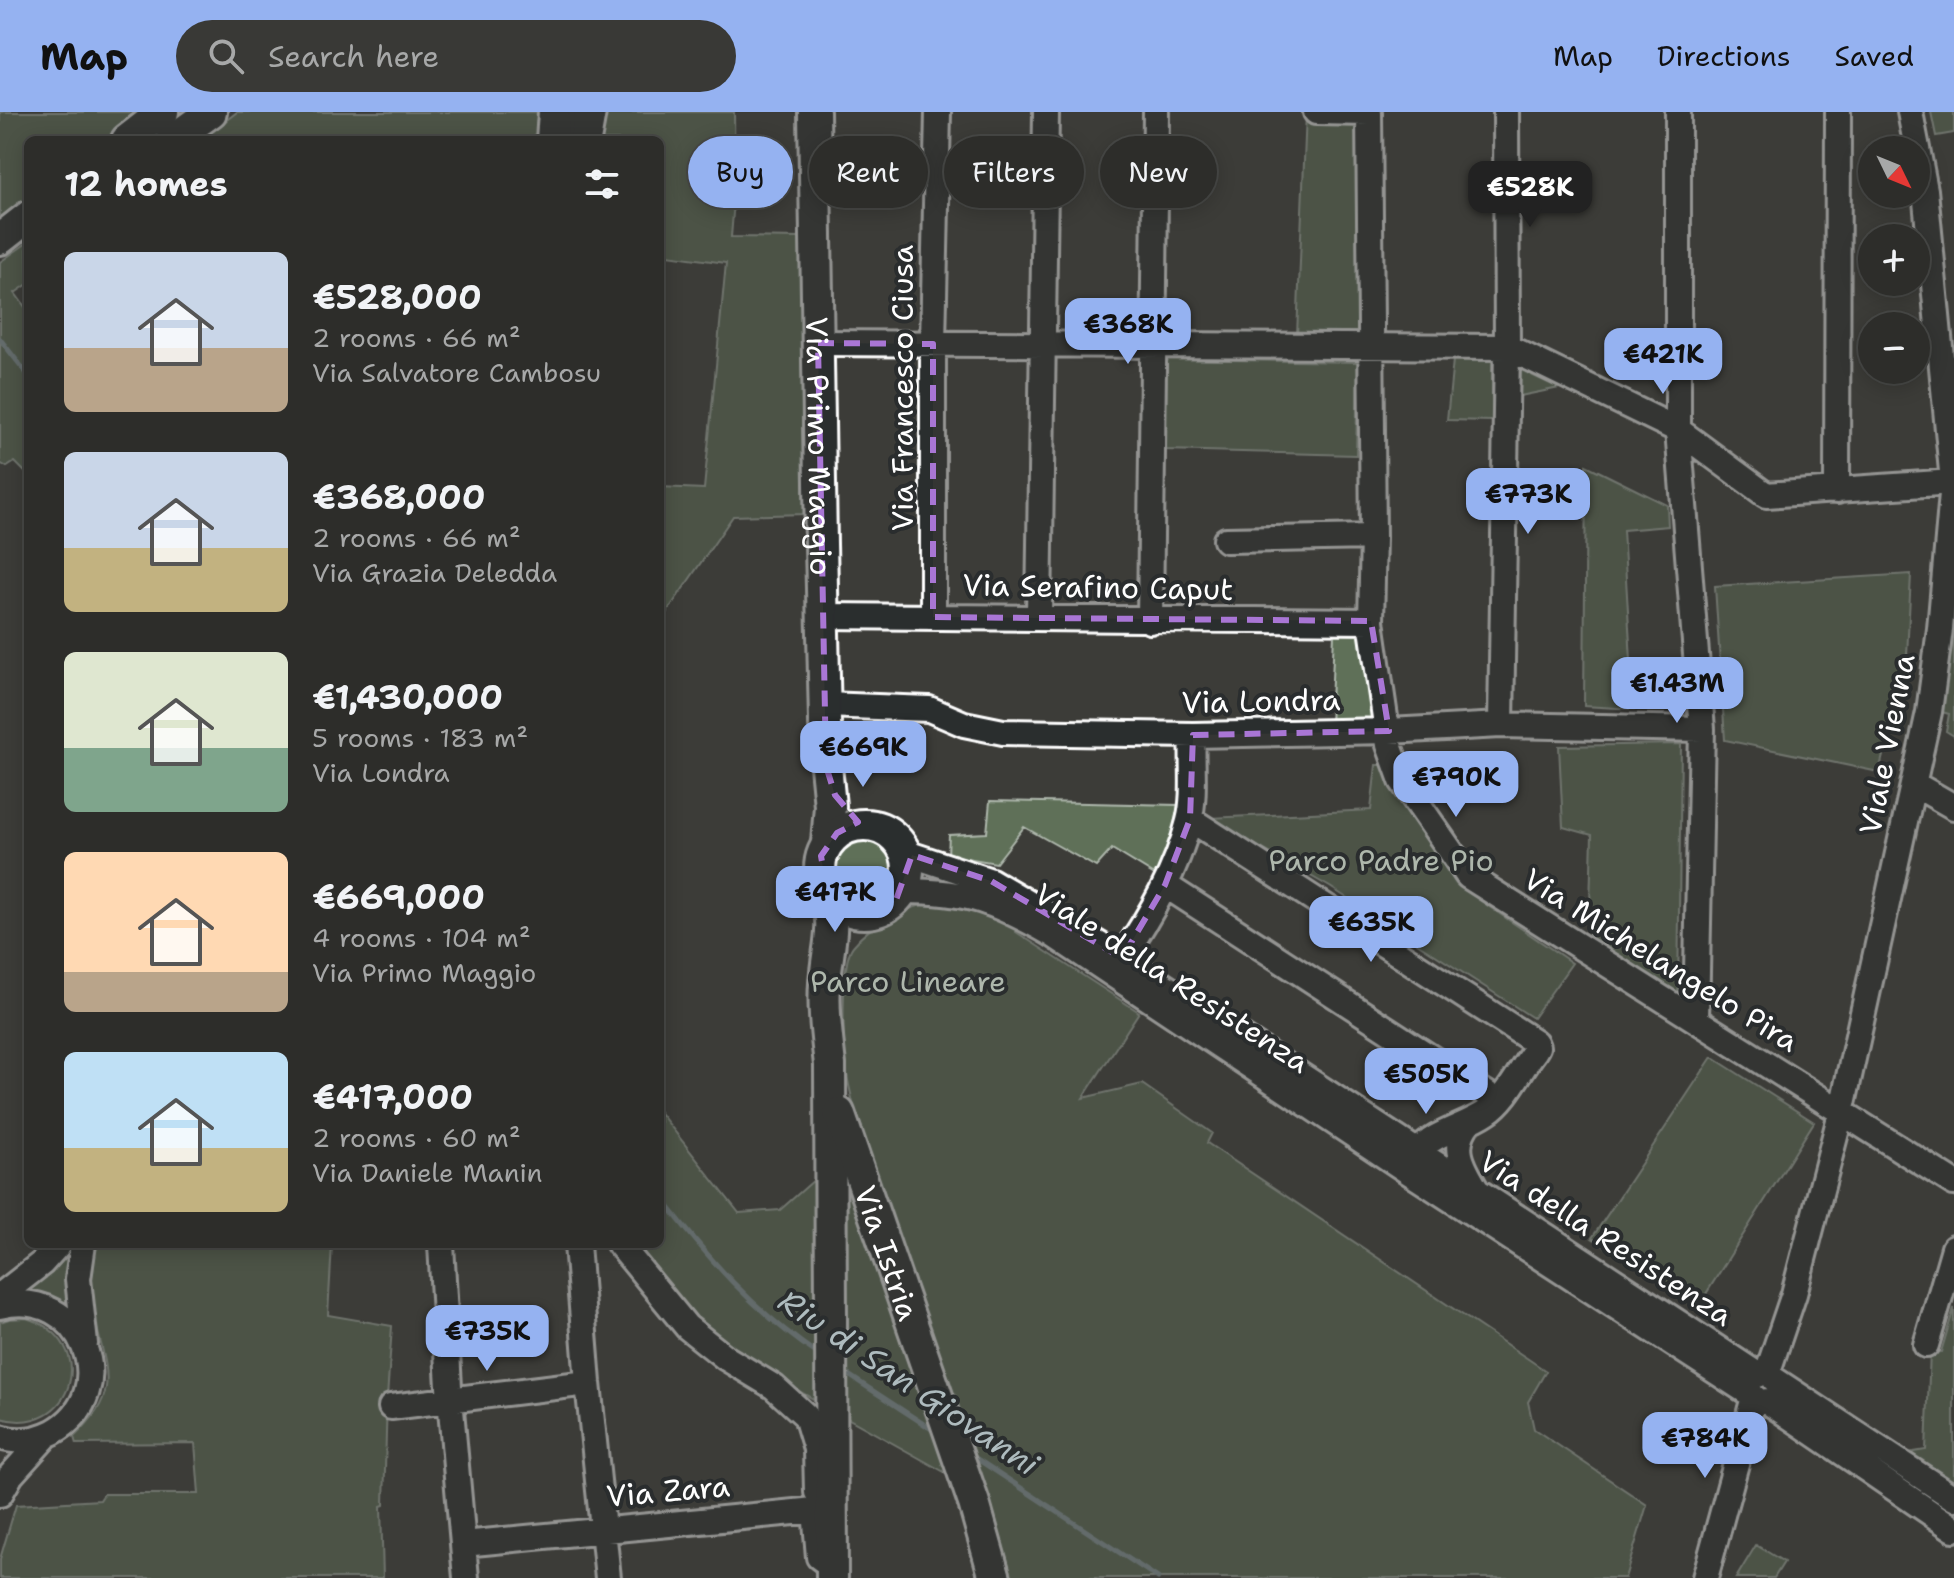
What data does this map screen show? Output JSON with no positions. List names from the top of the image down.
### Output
{
  "streets": {
    "main road": ["Via Primo Maggio", "Via Istria"],
    "street": [
      "Via Francesco Ciusa",
      "Via Serafino Caput",
      "Via Londra",
      "Viale Vienna",
      "Via Michelangelo Pira",
      "Viale della Resistenza",
      "Via della Resistenza",
      "Via Zara"
    ]
  },
  "crossings": [
    ["Via Francesco Ciusa", "Via Serafino Caput"],
    ["Via Primo Maggio", "Via Serafino Caput"],
    ["Via Primo Maggio", "Via Londra"],
    ["Via Primo Maggio", "Viale della Resistenza"],
    ["Via Serafino Caput", "Via Michelangelo Pira"],
    ["Via Londra", "Via Michelangelo Pira"],
    ["Viale Vienna", "Via Michelangelo Pira"],
    ["Viale Vienna", "Viale della Resistenza"],
    ["Viale Vienna", "Via della Resistenza"],
    ["Viale della Resistenza", "Via della Resistenza"]
  ],
  "water": ["Riu di San Giovanni"],
  "parks": ["Parco Padre Pio", "Parco Lineare"],
  "north": "bottom right",
  "page": {
    "header": "Map",
    "search": "Search here",
    "nav": ["Map", "Directions", "Saved"],
    "map_buttons": ["+", "−"],
    "chip": [
      "Buy",
      "Rent",
      "Filters",
      "New"
    ],
    "heading": "12 homes",
    "price": [
      "€528K",
      "€368K",
      "€421K",
      "€773K",
      "€1.43M",
      "€669K",
      "€790K",
      "€417K",
      "€635K",
      "€505K",
      "€735K",
      "€784K"
    ],
    "list": [
      {
        "name": "€528,000",
        "note": "2 rooms · 66 m² · Via Salvatore Cambosu"
      },
      {
        "name": "€368,000",
        "note": "2 rooms · 66 m² · Via Grazia Deledda"
      },
      {
        "name": "€1,430,000",
        "note": "5 rooms · 183 m² · Via Londra"
      },
      {
        "name": "€669,000",
        "note": "4 rooms · 104 m² · Via Primo Maggio"
      },
      {
        "name": "€417,000",
        "note": "2 rooms · 60 m² · Via Daniele Manin"
      }
    ]
  }
}
